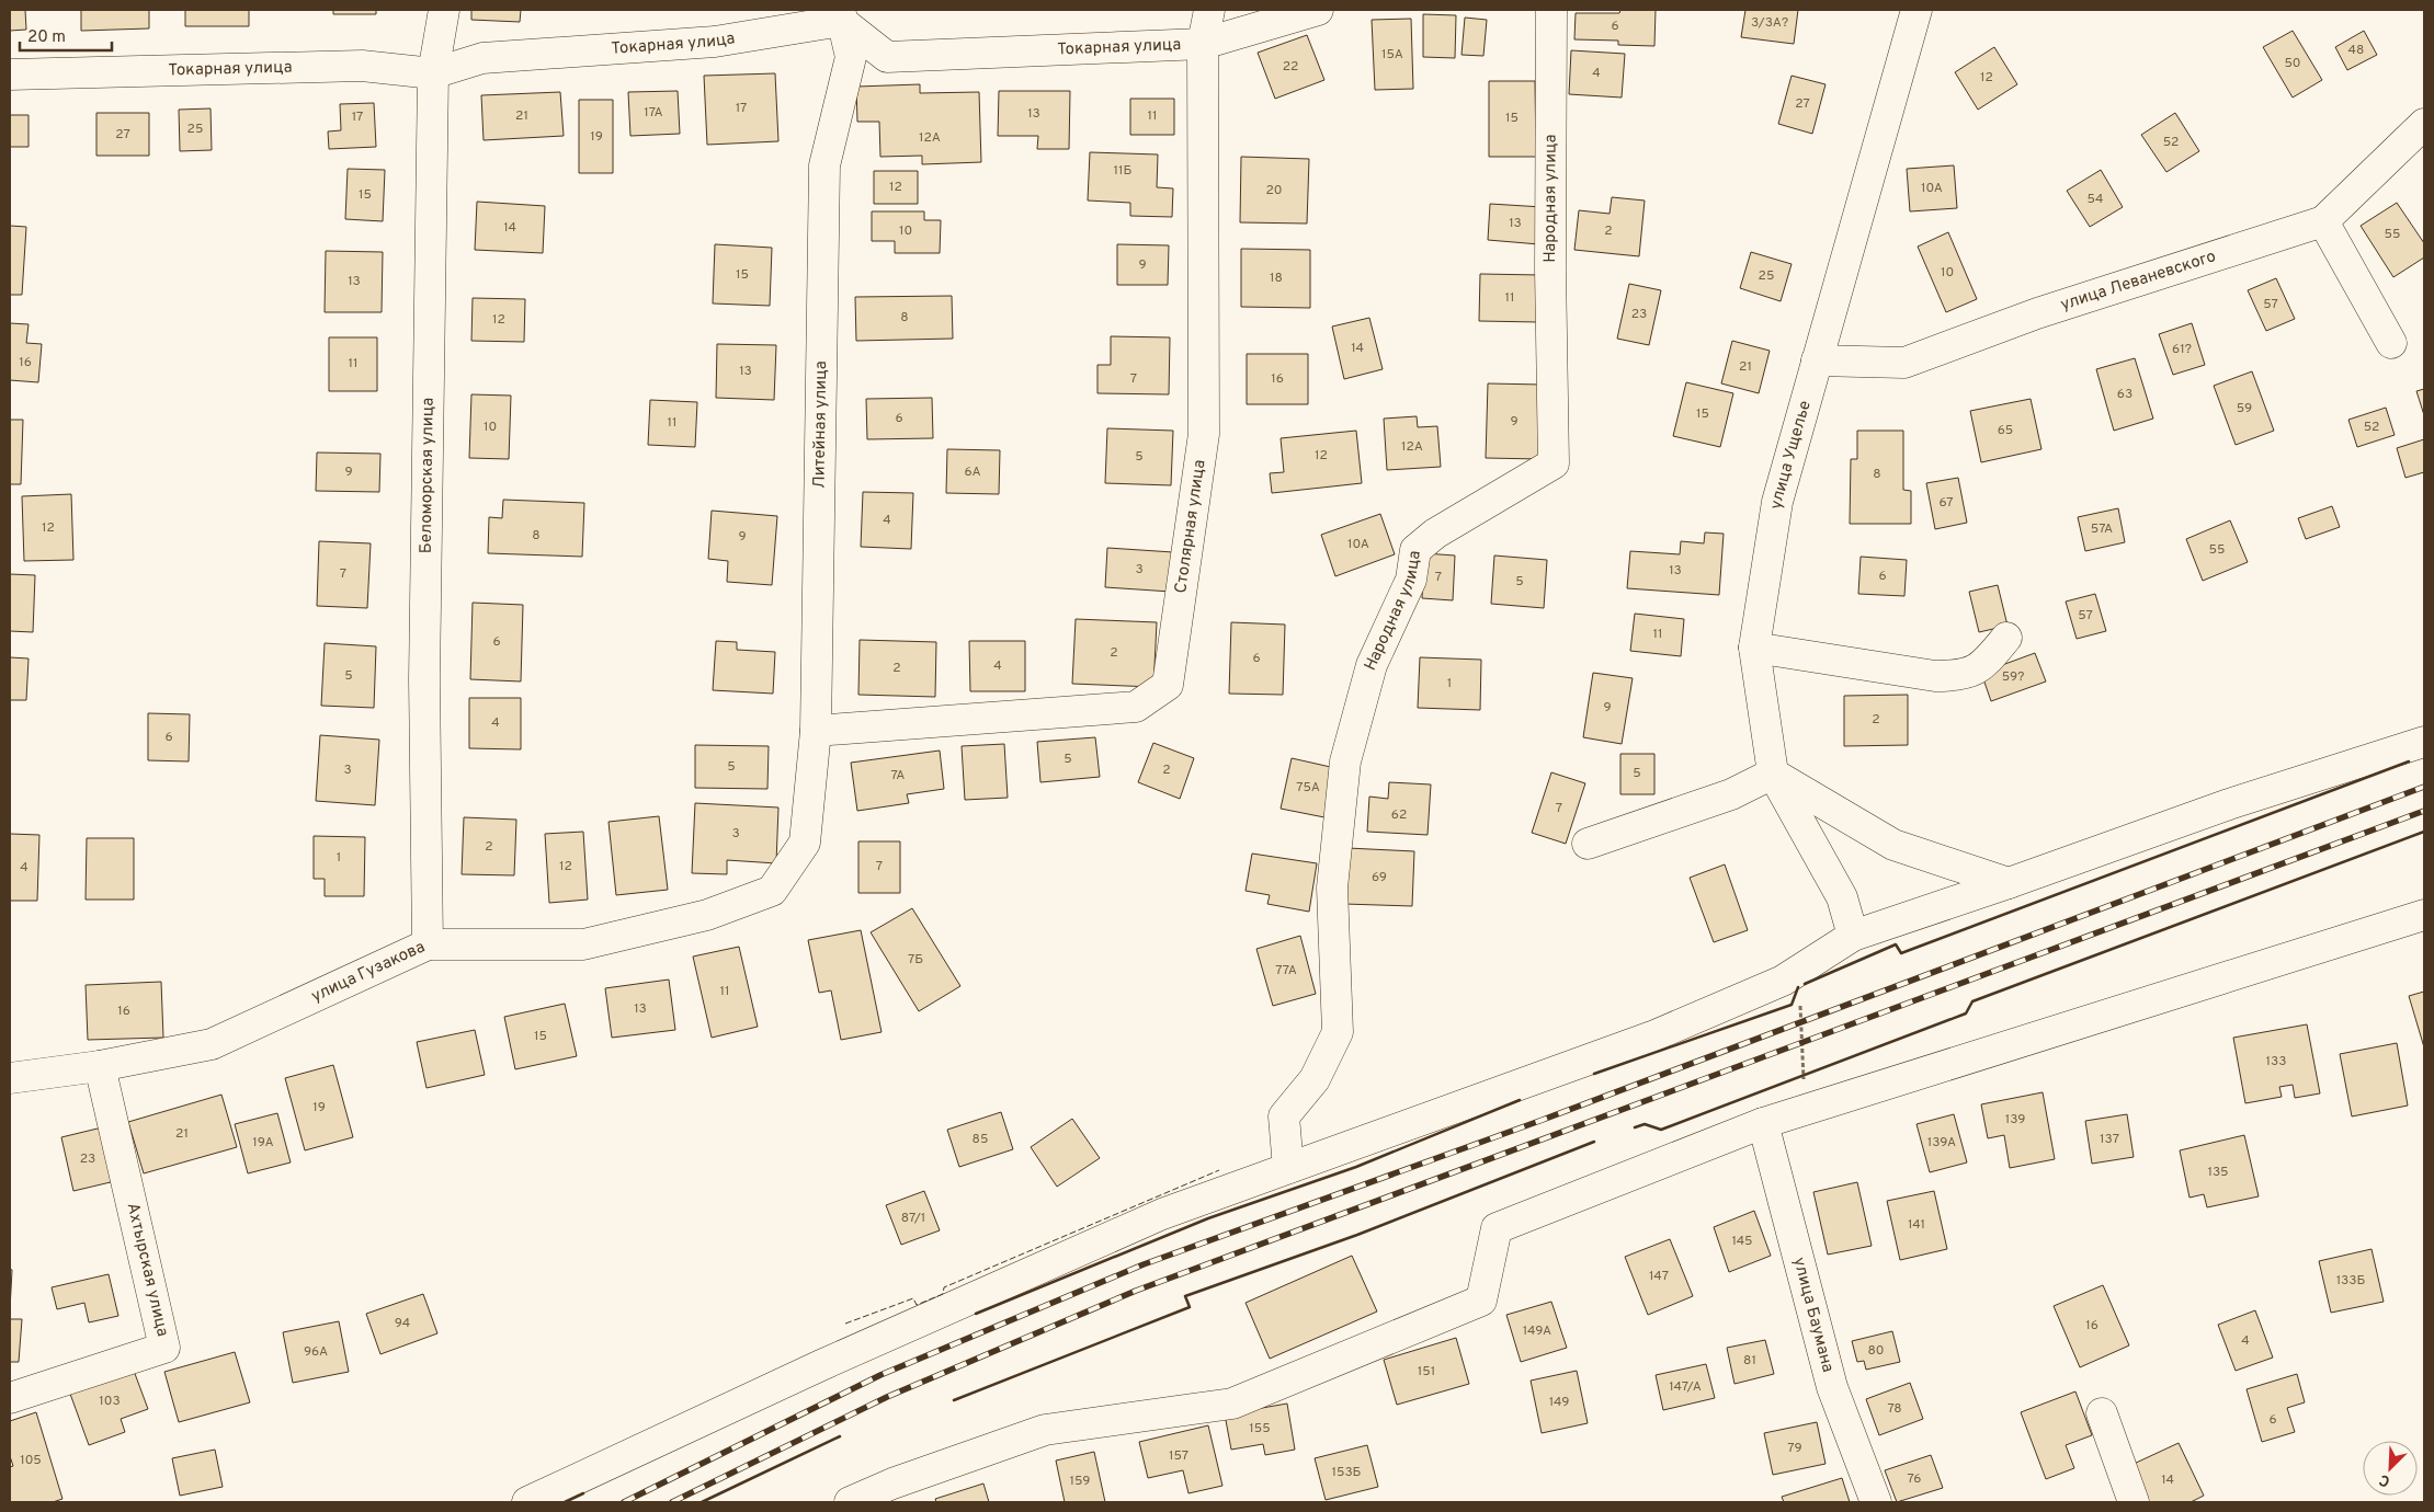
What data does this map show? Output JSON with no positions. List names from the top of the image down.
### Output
{
  "streets": {
    "street": [
      "Токарная улица",
      "Народная улица",
      "улица Леваневского",
      "Литейная улица",
      "улица Ущелье",
      "Беломорская улица",
      "Столярная улица",
      "улица Гузакова",
      "Ахтырская улица",
      "улица Баумана"
    ]
  },
  "crossings": [
    ["Токарная улица", "Литейная улица"],
    ["Токарная улица", "Беломорская улица"],
    ["Токарная улица", "Столярная улица"],
    ["улица Леваневского", "улица Ущелье"],
    ["Литейная улица", "Столярная улица"],
    ["Литейная улица", "улица Гузакова"],
    ["Беломорская улица", "улица Гузакова"],
    ["улица Гузакова", "Ахтырская улица"]
  ],
  "house_numbers": [
    "3/3А?",
    "6",
    "48",
    "15А",
    "50",
    "22",
    "4",
    "12",
    "27",
    "17",
    "17А",
    "13",
    "21",
    "11",
    "17",
    "15",
    "25",
    "27",
    "19",
    "12А",
    "52",
    "11Б",
    "12",
    "10А",
    "20",
    "15",
    "54",
    "13",
    "14",
    "10",
    "2",
    "55",
    "9",
    "10",
    "15",
    "25",
    "18",
    "13",
    "11",
    "57",
    "23",
    "8",
    "12",
    "14",
    "61?",
    "16",
    "11",
    "21",
    "13",
    "7",
    "16",
    "63",
    "59",
    "15",
    "6",
    "9",
    "11",
    "10",
    "52",
    "65",
    "12А",
    "12",
    "5",
    "9",
    "6А",
    "8",
    "67",
    "4",
    "12",
    "57А",
    "8",
    "9",
    "10А",
    "55",
    "3",
    "13",
    "7",
    "6",
    "7",
    "5",
    "57",
    "11",
    "6",
    "2",
    "6",
    "4",
    "2",
    "5",
    "59?",
    "1",
    "9",
    "2",
    "4",
    "6",
    "5",
    "5",
    "3",
    "2",
    "5",
    "7А",
    "75А",
    "7",
    "62",
    "3",
    "2",
    "1",
    "12",
    "7",
    "4",
    "69",
    "7Б",
    "77А",
    "11",
    "13",
    "16",
    "15",
    "133",
    "19",
    "139",
    "21",
    "85",
    "137",
    "19А",
    "139А",
    "23",
    "135",
    "87/1",
    "141",
    "145",
    "147",
    "133Б",
    "94",
    "16",
    "149А",
    "4",
    "80",
    "96А",
    "81",
    "151",
    "147/А",
    "103",
    "149",
    "78",
    "6",
    "155",
    "79",
    "157",
    "105",
    "153Б",
    "76",
    "14",
    "159"
  ],
  "scale_bar": "20 m",
  "north": "bottom left"
}
